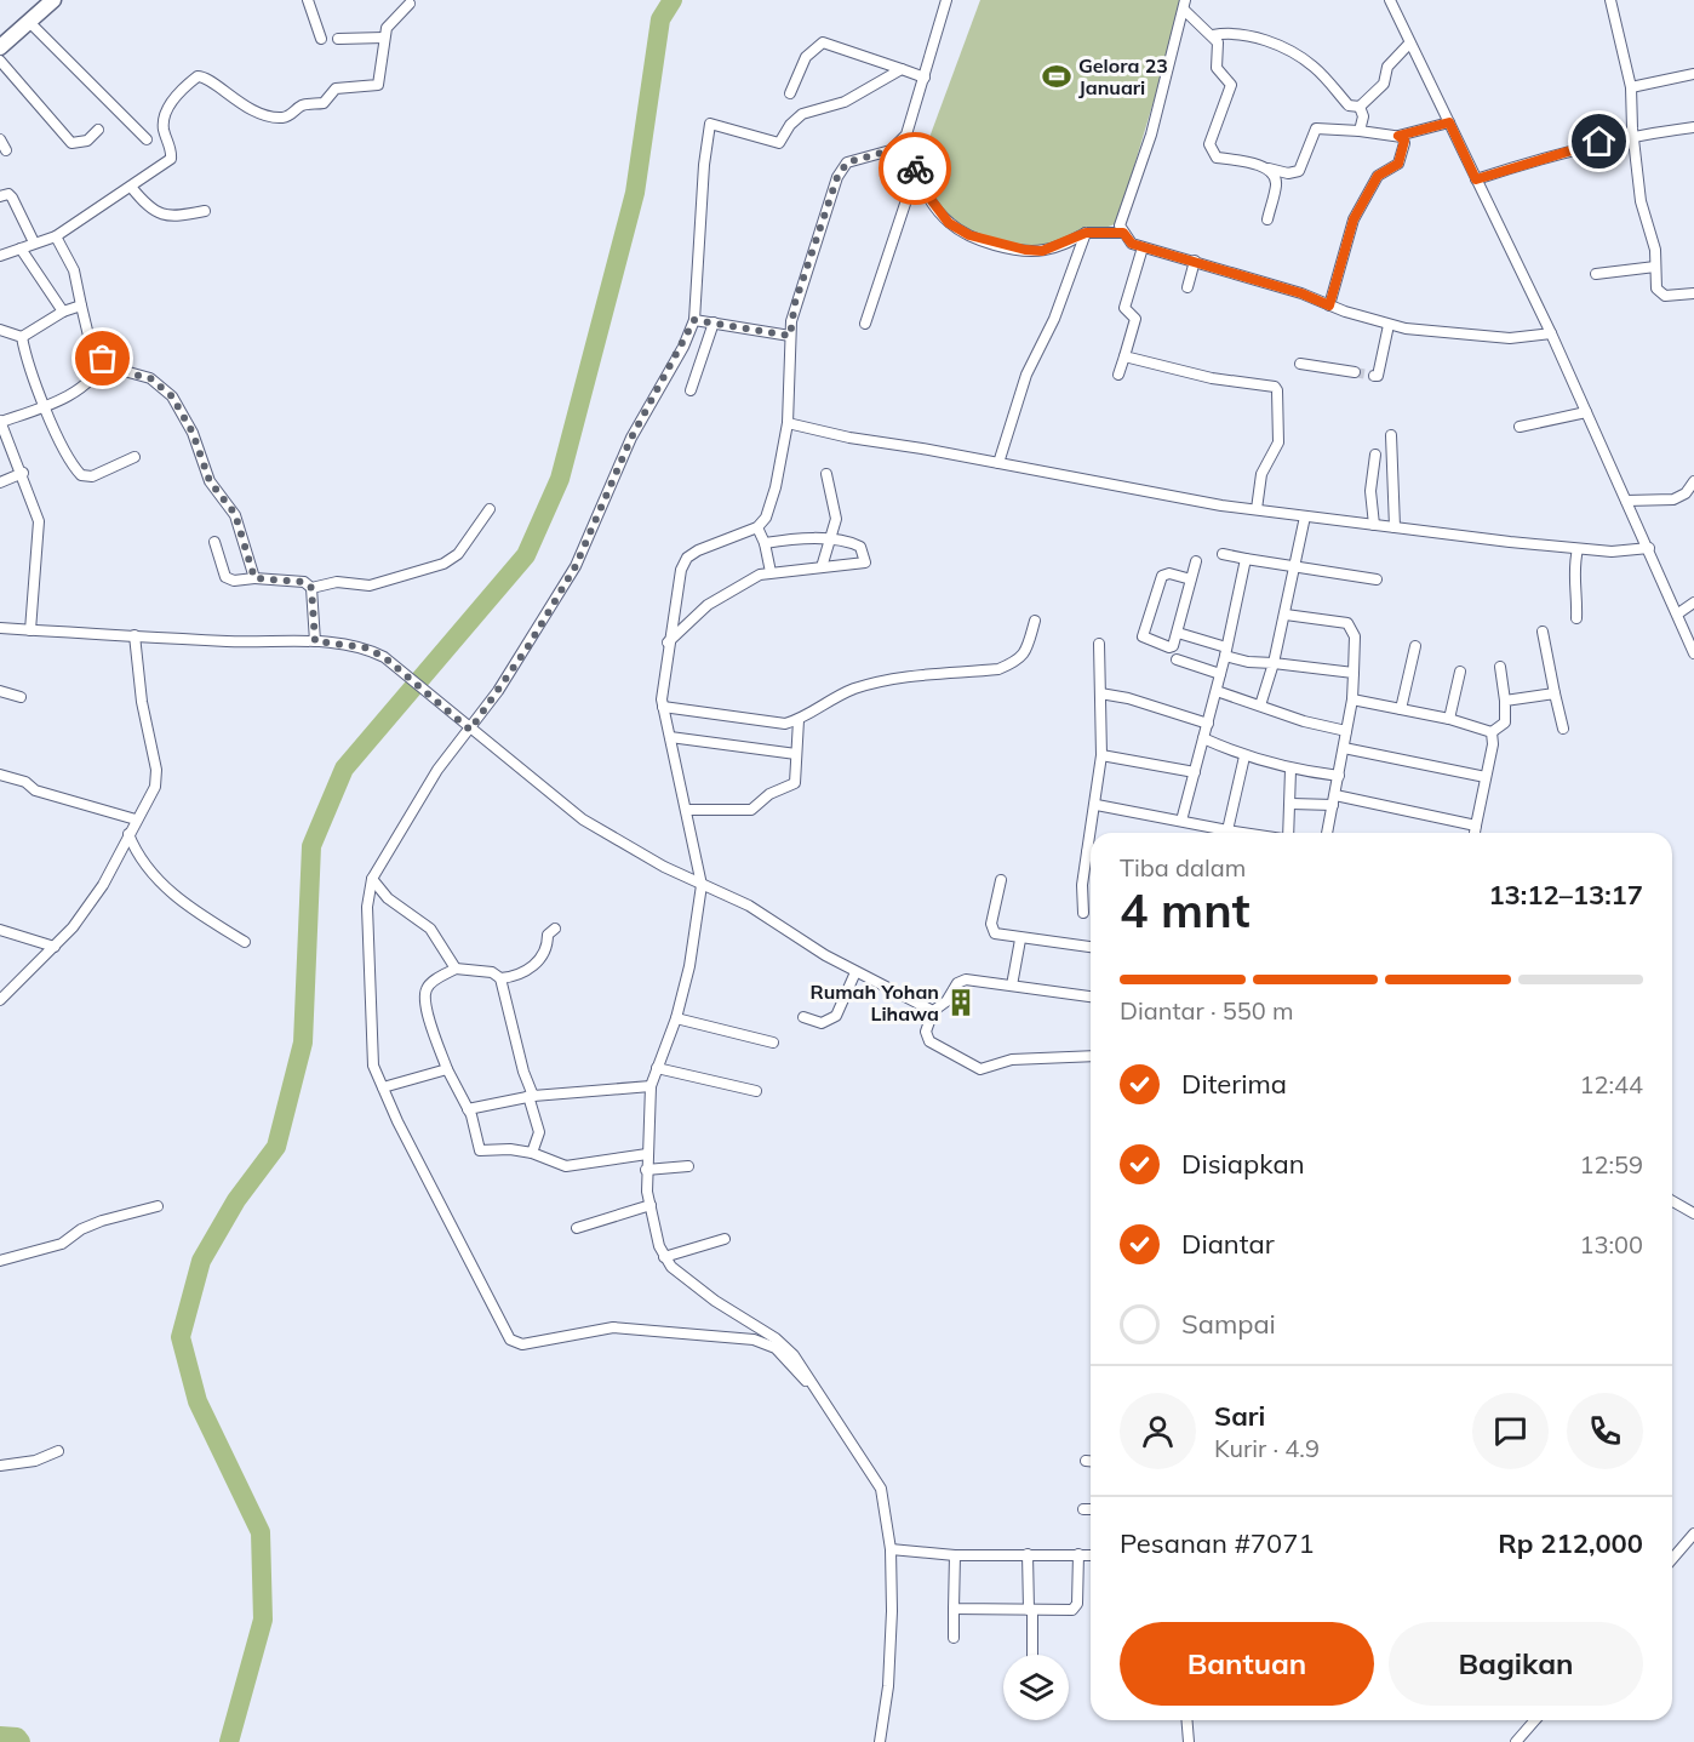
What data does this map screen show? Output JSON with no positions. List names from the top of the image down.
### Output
{
  "places": {
    "sports": ["Gelora 23 Januari"],
    "building": ["Rumah Yohan Lihawa"]
  },
  "page": {
    "heading": ["4 mnt", "Tiba dalam", "13:12–13:17"],
    "panel": [
      "Sari",
      "Kurir · 4.9",
      "Pesanan #7071",
      "Rp 212,000"
    ],
    "bar": "Diantar · 550 m",
    "list": [
      ["Diterima", "12:44"],
      ["Disiapkan", "12:59"],
      ["Diantar", "13:00"],
      "Sampai"
    ],
    "buttons": ["Bantuan", "Bagikan"]
  }
}
